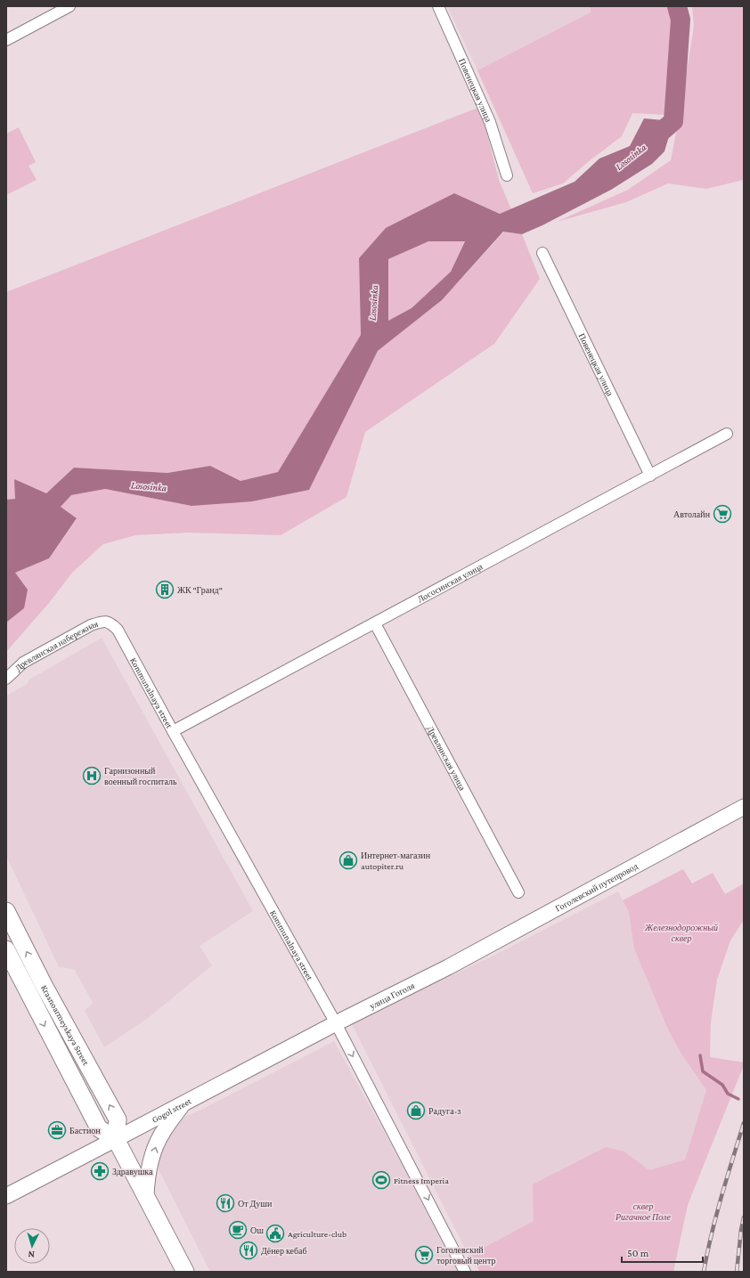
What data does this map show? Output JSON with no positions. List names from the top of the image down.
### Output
{
  "streets": {
    "main road": [
      "Гоголевский путепровод",
      "улица Гоголя",
      "Krasnoarmeyskaya Street",
      "Gogol street"
    ],
    "street": [
      "Повенецкая улица",
      "Лососинская улица",
      "Древлянская набережная",
      "Kommunalnaya street",
      "Древлянская улица"
    ]
  },
  "crossings": [
    ["Повенецкая улица", "Лососинская улица"],
    ["Лососинская улица", "Kommunalnaya street"],
    ["Лососинская улица", "Древлянская улица"],
    ["Древлянская набережная", "Kommunalnaya street"],
    ["Kommunalnaya street", "улица Гоголя"],
    ["Kommunalnaya street", "Gogol street"],
    ["Гоголевский путепровод", "улица Гоголя"],
    ["улица Гоголя", "Gogol street"],
    ["Krasnoarmeyskaya Street", "Gogol street"]
  ],
  "one_way": ["Kommunalnaya street"],
  "water": ["Lososinka"],
  "parks": ["Железнодорожный сквер", "сквер Ригачное Поле"],
  "places": {
    "supermarket": ["Автолайн", "Гоголевский торговый центр"],
    "building": ["ЖК \"Гранд\""],
    "hospital": ["Гарнизонный военный госпиталь"],
    "shop": ["Интернет-магазин autopiter.ru", "Радуга-3"],
    "office": ["Бастион"],
    "pharmacy": ["Здравушка"],
    "sports": ["Fitness Imperia"],
    "restaurant": ["От Души", "Дёнер кебаб"],
    "cafe": ["Ош"],
    "public building": ["Agriculture-club"]
  },
  "scale_bar": "50 m",
  "north": "bottom"
}
